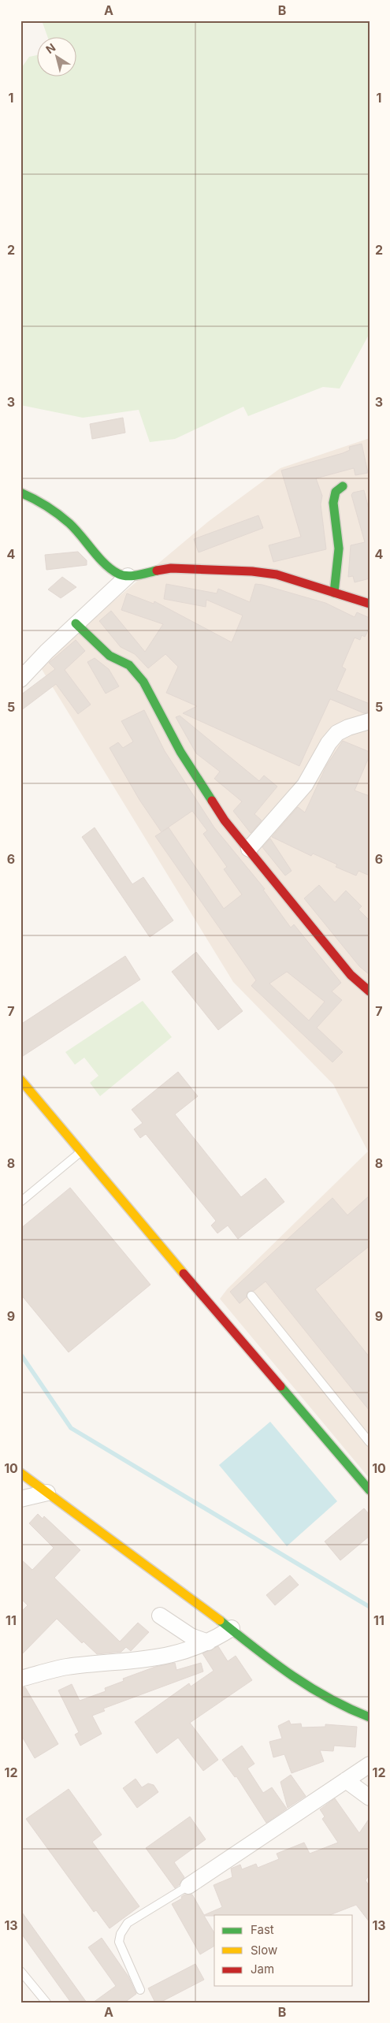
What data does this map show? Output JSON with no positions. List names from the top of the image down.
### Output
{
  "legend": ["Fast", "Slow", "Jam"],
  "north": "top left",
  "grid": {
    "columns": ["A", "B"],
    "rows": [
      "1",
      "2",
      "3",
      "4",
      "5",
      "6",
      "7",
      "8",
      "9",
      "10",
      "11",
      "12",
      "13"
    ]
  }
}
